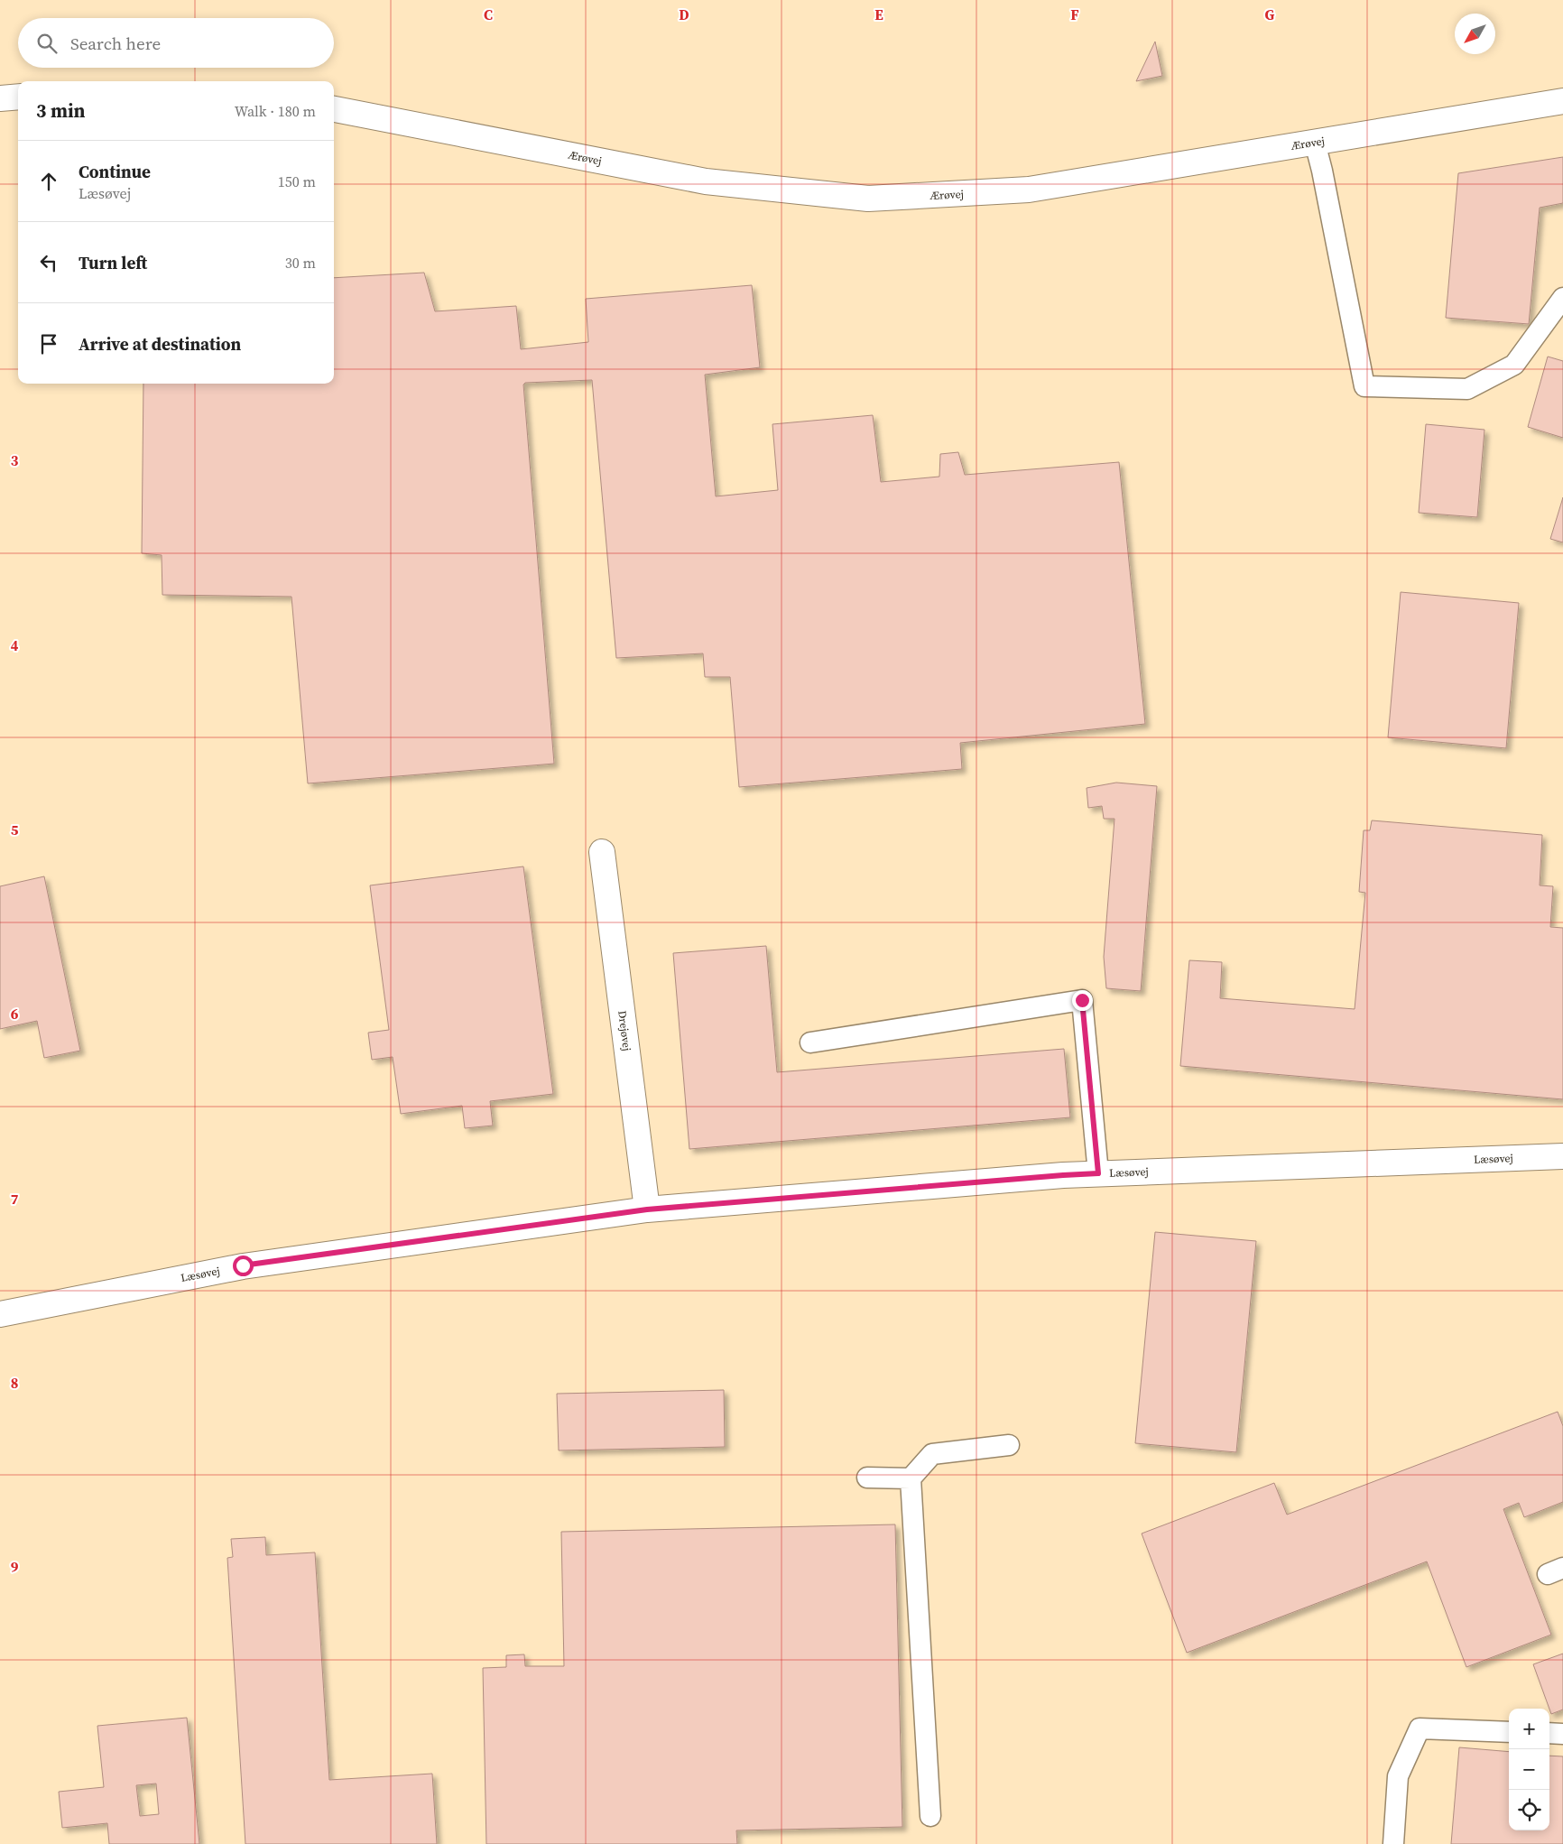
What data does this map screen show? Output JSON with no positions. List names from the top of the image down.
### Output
{
  "streets": {
    "street": ["Ærøvej", "Drejøvej", "Læsøvej"]
  },
  "crossings": [
    ["Drejøvej", "Læsøvej"]
  ],
  "north": "bottom left",
  "page": {
    "search": "Search here",
    "heading": ["3 min", "Walk · 180 m"],
    "list": [
      ["Continue", "Læsøvej", "150 m"],
      ["Turn left", "30 m"],
      "Arrive at destination"
    ],
    "map_buttons": ["+", "−"]
  },
  "grid": {
    "columns": [
      "C",
      "D",
      "E",
      "F",
      "G"
    ],
    "rows": [
      "3",
      "4",
      "5",
      "6",
      "7",
      "8",
      "9"
    ]
  }
}
